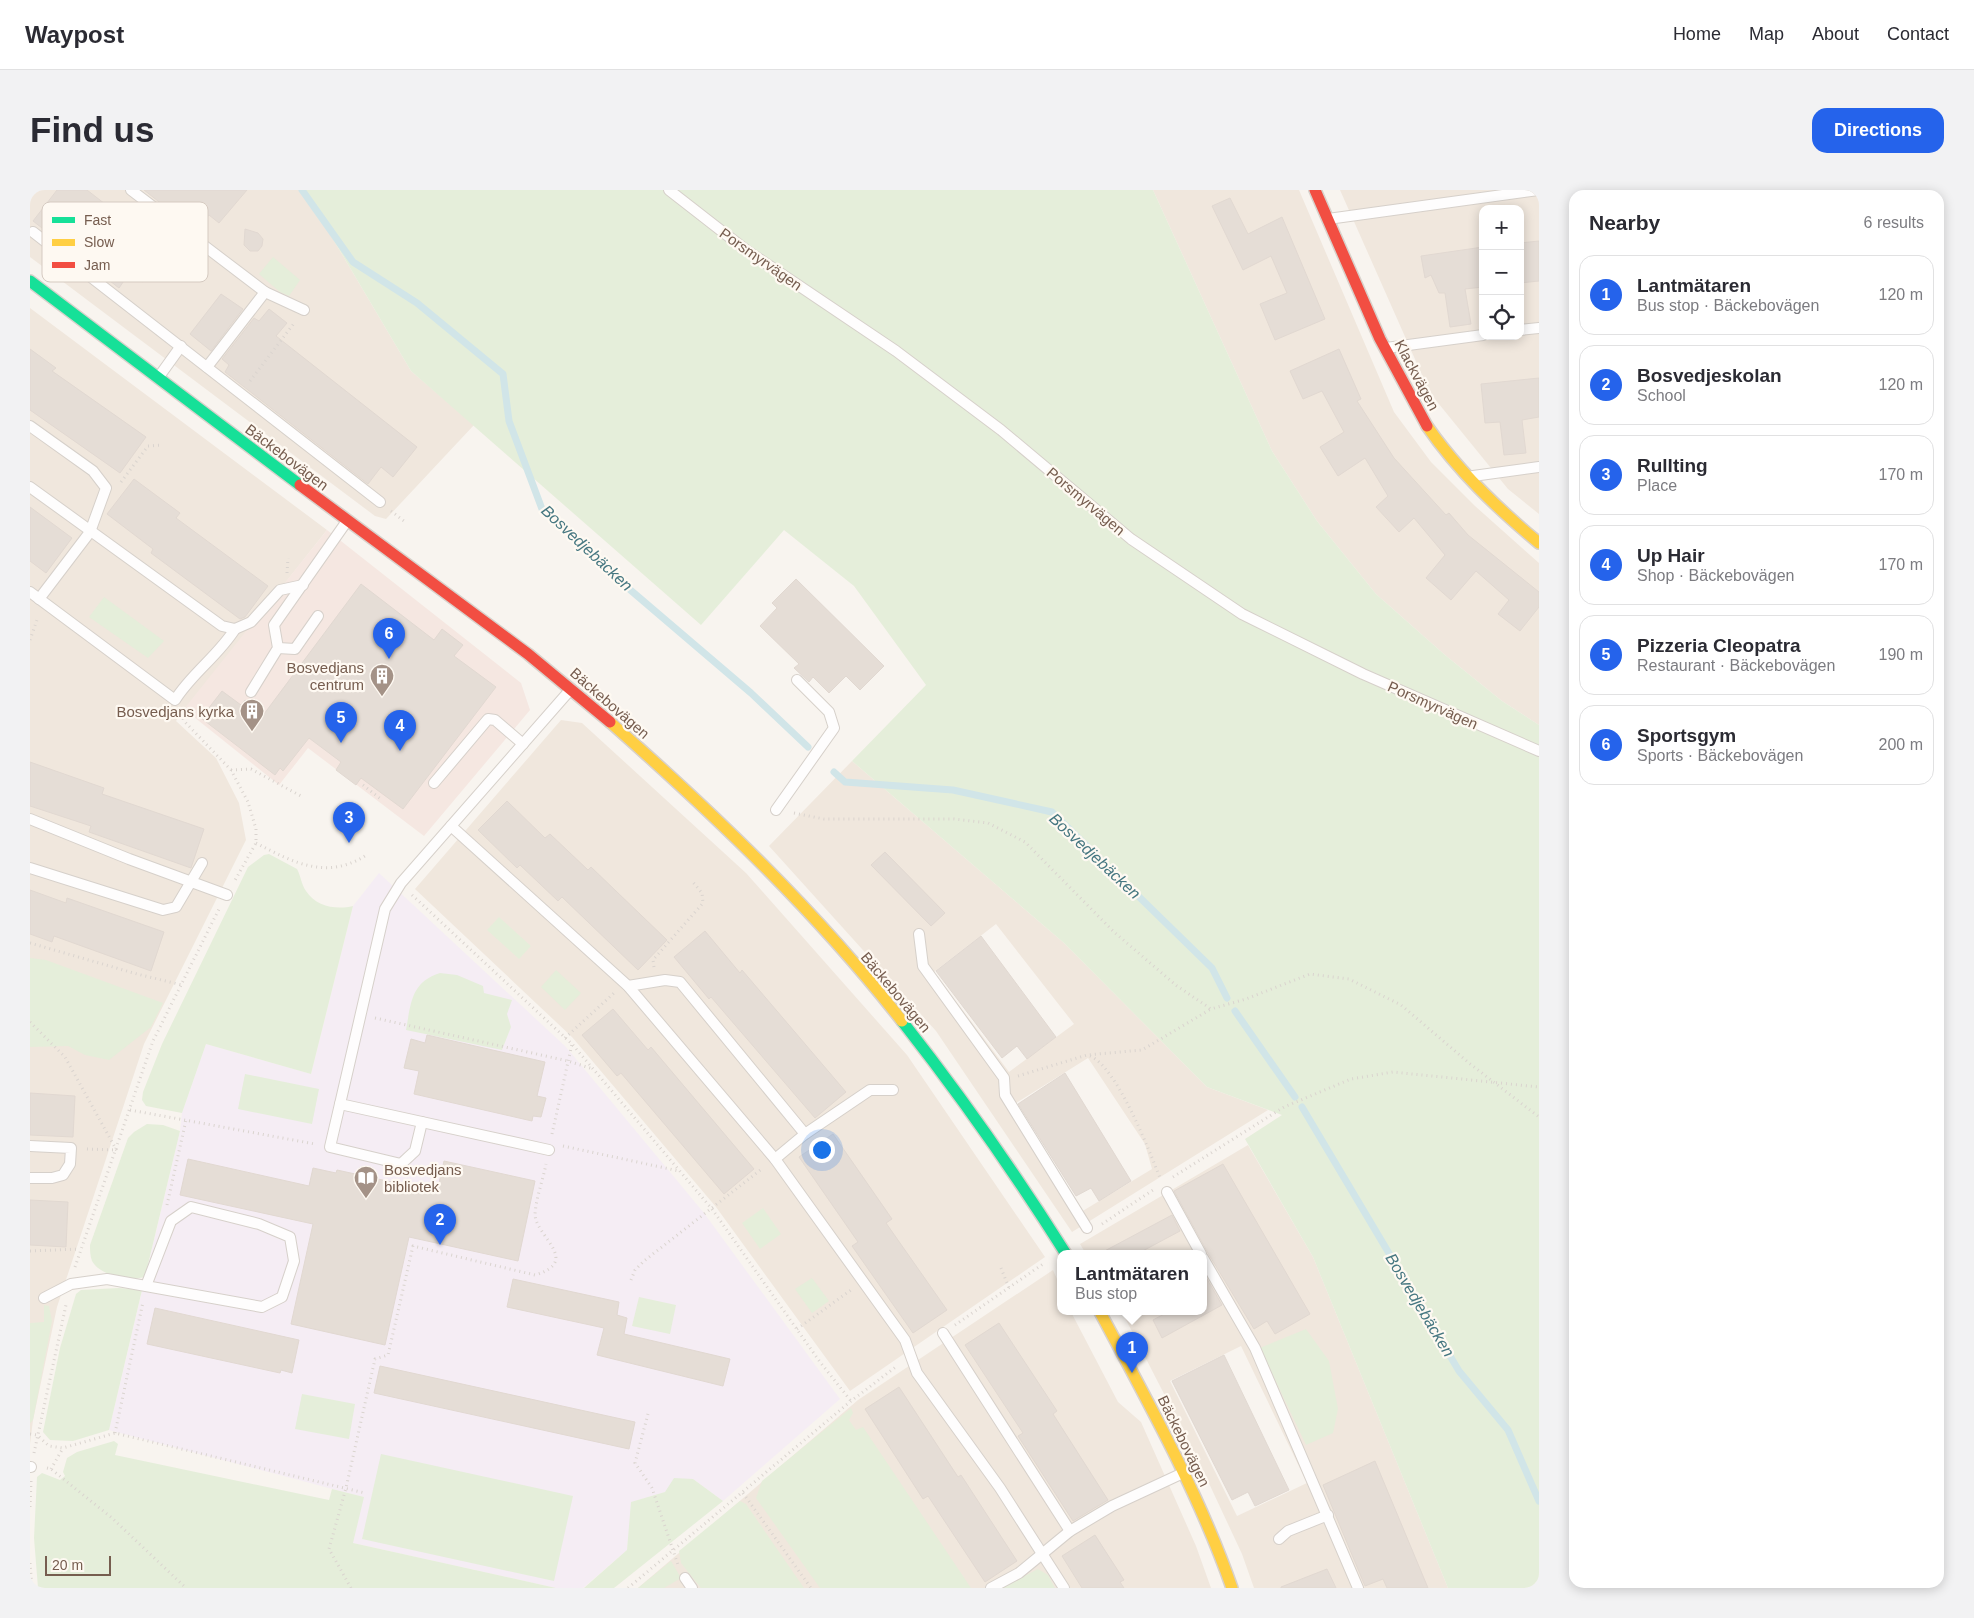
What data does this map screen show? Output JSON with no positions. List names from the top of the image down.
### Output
{
  "streets": {
    "street": ["Klackvägen", "Bäckebovägen"],
    "lane": ["Porsmyrvägen"]
  },
  "water": ["Bosvedjebäcken"],
  "places": {
    "building": ["Bosvedjans centrum", "Bosvedjans kyrka"],
    "library": ["Bosvedjans bibliotek"]
  },
  "legend": ["Fast", "Slow", "Jam"],
  "scale_bar": "20 m",
  "page": {
    "header": "Waypost",
    "nav": [
      "Home",
      "Map",
      "About",
      "Contact"
    ],
    "buttons": "Directions",
    "title": "Find us",
    "heading": ["Nearby", "6 results"],
    "map_buttons": ["+", "−"],
    "list": [
      {
        "mark": "1",
        "name": "Lantmätaren",
        "note": "Bus stop · Bäckebovägen",
        "value": "120 m"
      },
      {
        "mark": "2",
        "name": "Bosvedjeskolan",
        "note": "School",
        "value": "120 m"
      },
      {
        "mark": "3",
        "name": "Rullting",
        "note": "Place",
        "value": "170 m"
      },
      {
        "mark": "4",
        "name": "Up Hair",
        "note": "Shop · Bäckebovägen",
        "value": "170 m"
      },
      {
        "mark": "5",
        "name": "Pizzeria Cleopatra",
        "note": "Restaurant · Bäckebovägen",
        "value": "190 m"
      },
      {
        "mark": "6",
        "name": "Sportsgym",
        "note": "Sports · Bäckebovägen",
        "value": "200 m"
      }
    ],
    "pins": [
      "6",
      "5",
      "4",
      "3",
      "2",
      "1"
    ],
    "popup": ["Lantmätaren", "Bus stop"],
    "scale": "20 m"
  }
}
